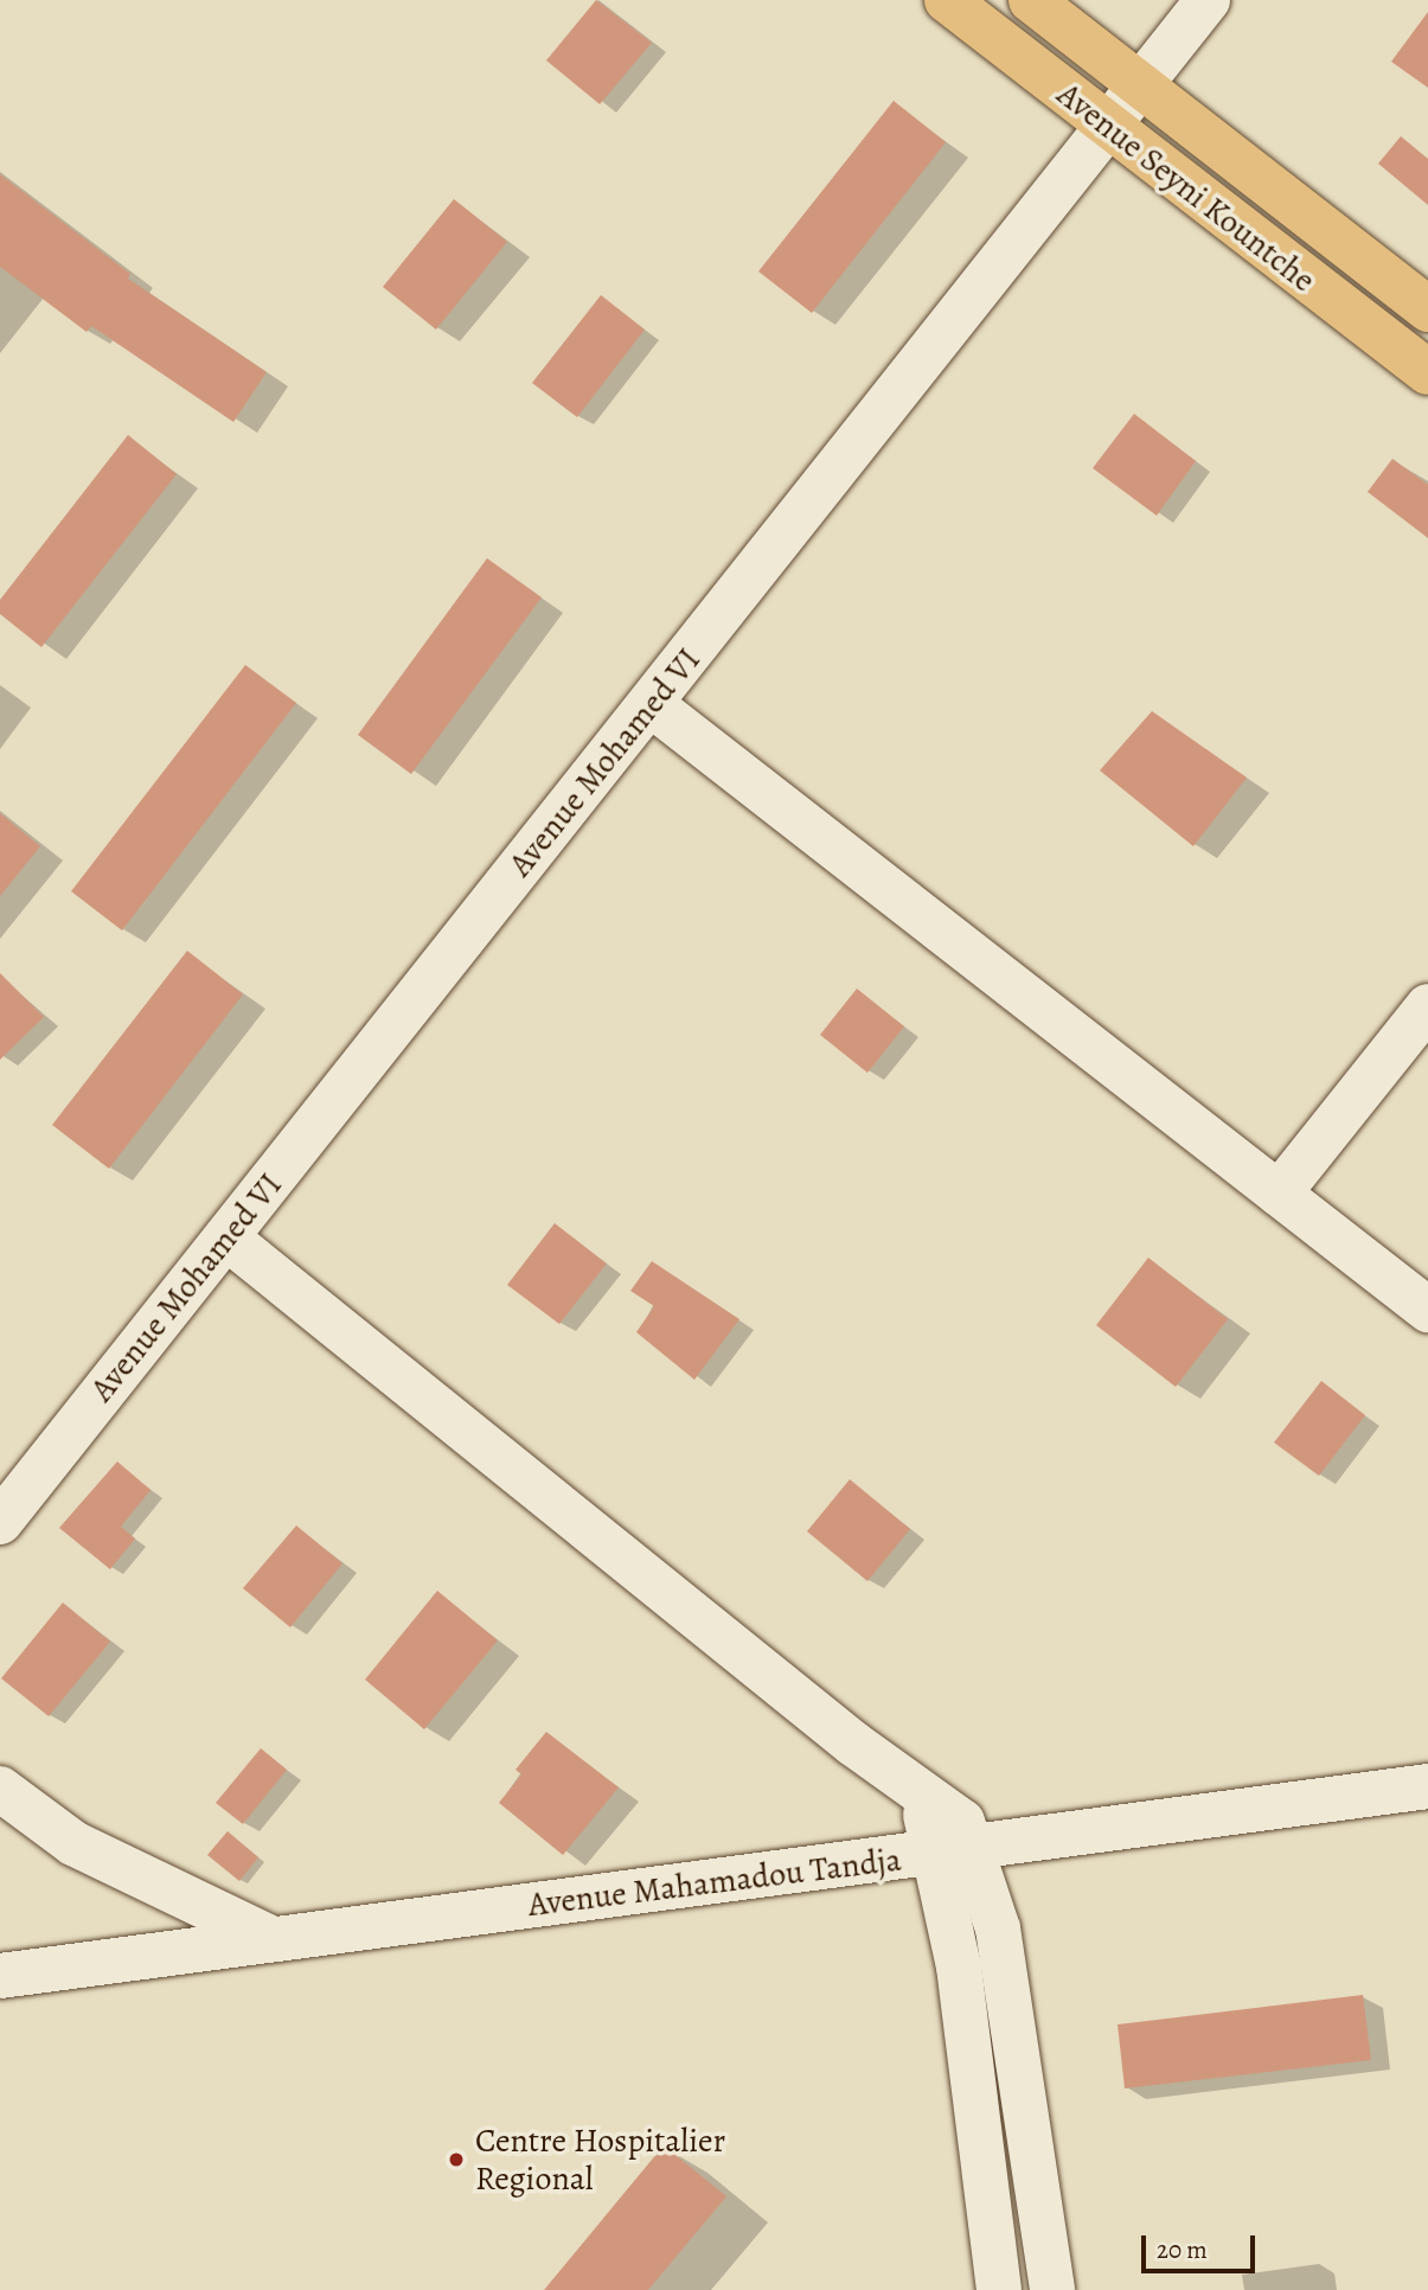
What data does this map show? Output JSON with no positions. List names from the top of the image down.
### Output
{
  "streets": {
    "highway": ["Avenue Seyni Kountche"],
    "street": ["Avenue Mohamed VI", "Avenue Mahamadou Tandja"]
  },
  "crossings": [
    ["Avenue Seyni Kountche", "Avenue Mohamed VI"]
  ],
  "places": ["Centre Hospitalier Regional"],
  "scale_bar": "20 m"
}
